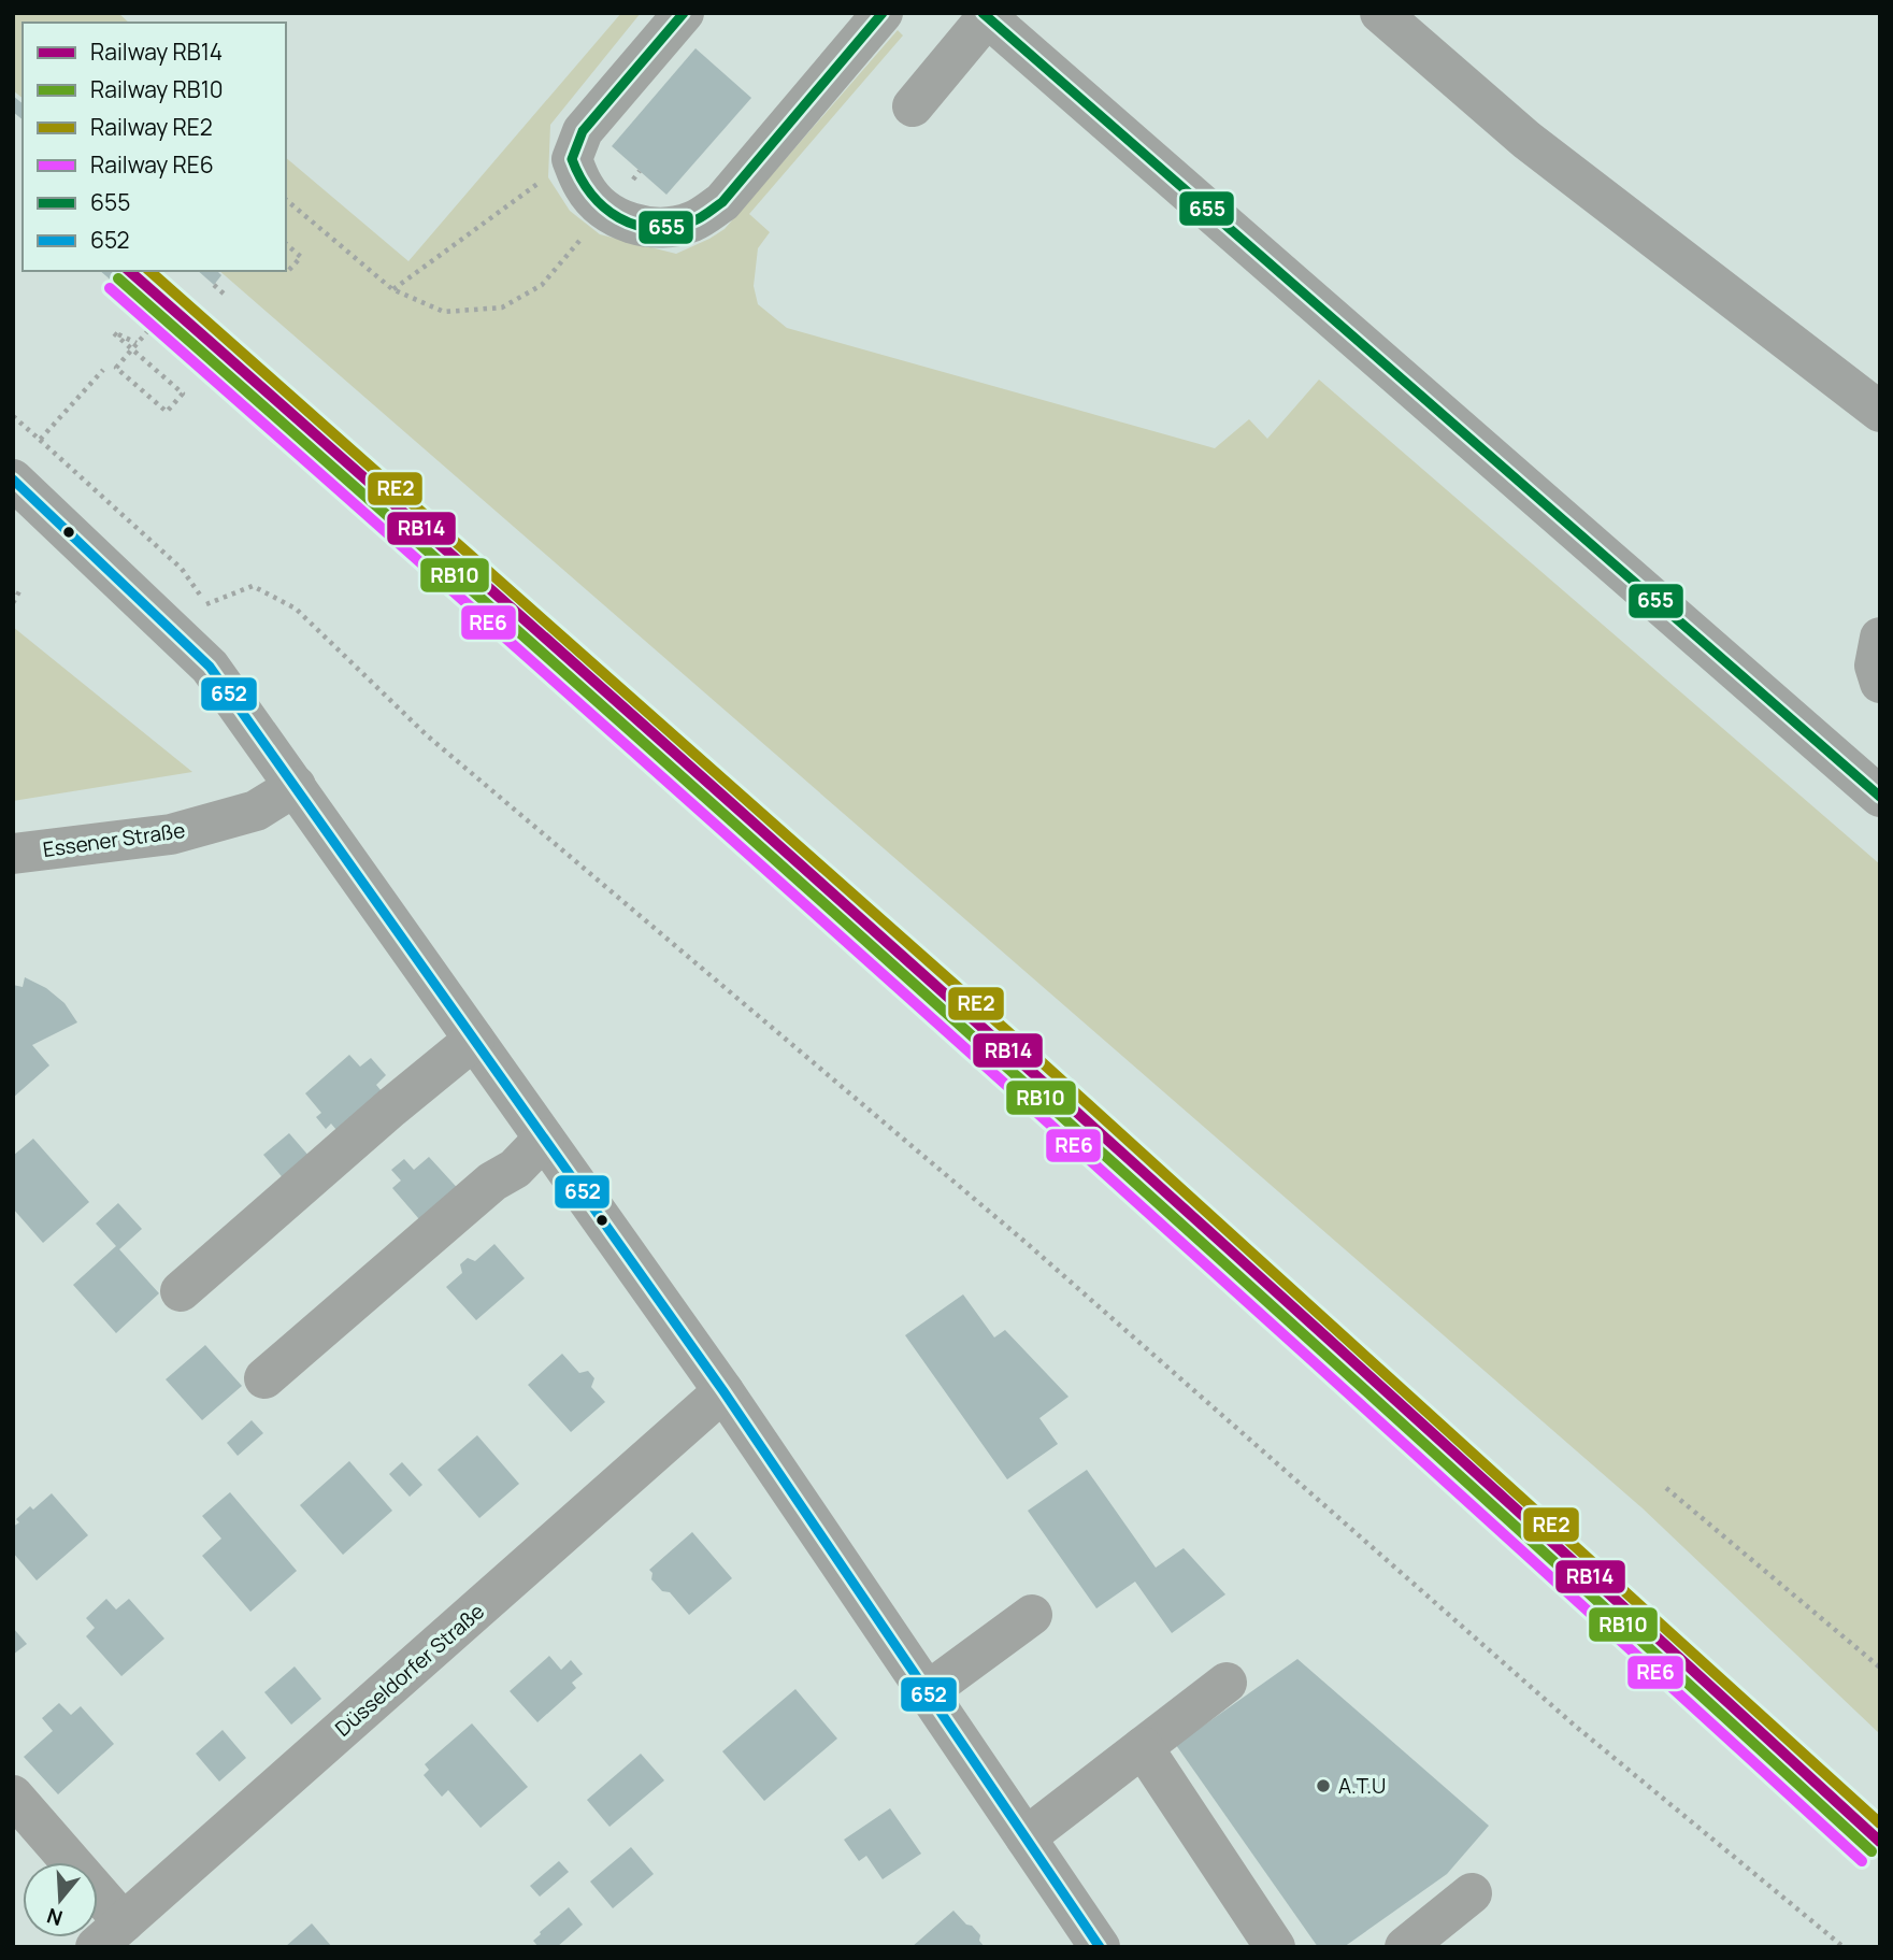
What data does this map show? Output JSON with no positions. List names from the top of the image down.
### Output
{
  "streets": {
    "street": ["Essener Straße", "Düsseldorfer Straße"]
  },
  "places": ["A.T.U"],
  "lines": [
    "transit line 655",
    "rail line RB14",
    "rail line RE2",
    "rail line RB10",
    "rail line RE6",
    "transit line 652"
  ],
  "legend": [
    "Railway RB14",
    "Railway RB10",
    "Railway RE2",
    "Railway RE6",
    "655",
    "652"
  ],
  "north": "bottom"
}
